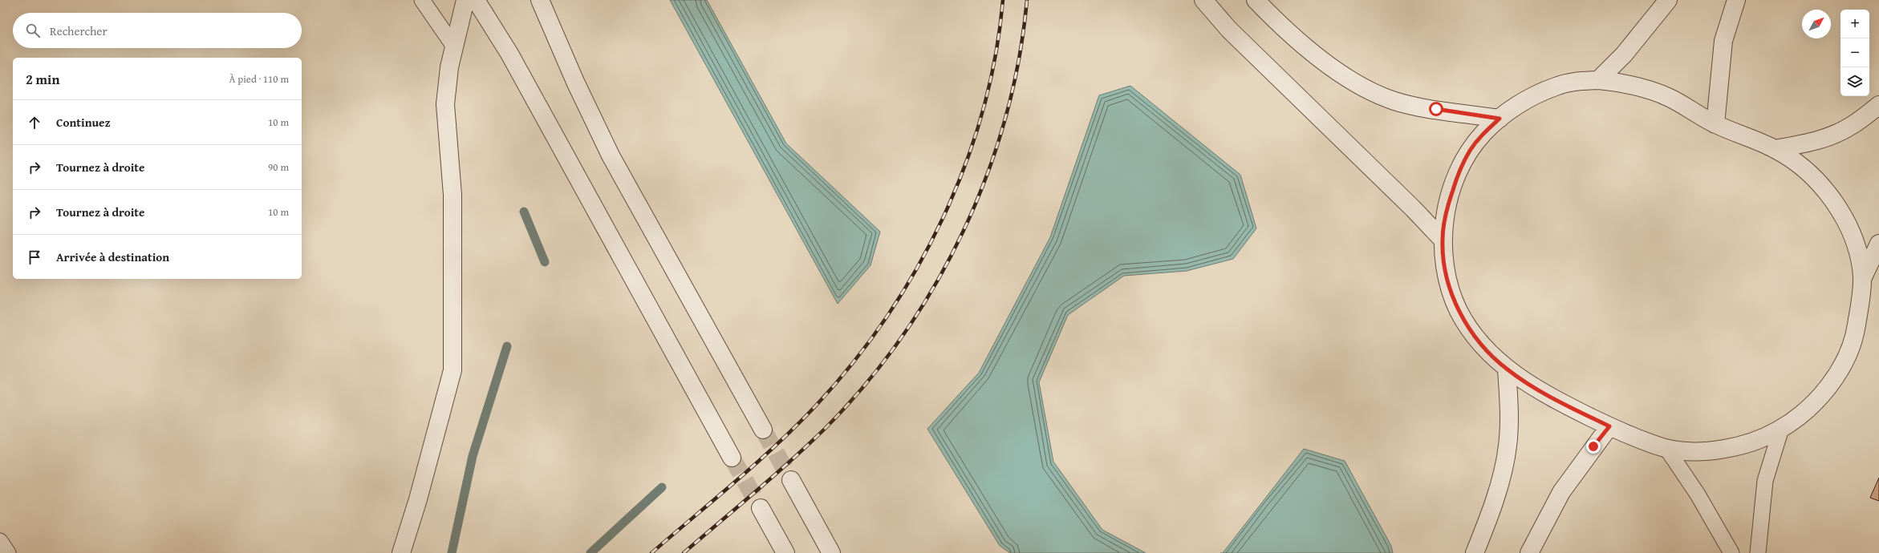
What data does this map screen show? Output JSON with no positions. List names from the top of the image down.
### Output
{
  "north": "top right",
  "page": {
    "map_buttons": ["+", "−"],
    "search": "Rechercher",
    "heading": ["2 min", "À pied · 110 m"],
    "list": [
      ["Continuez", "10 m"],
      ["Tournez à droite", "90 m"],
      ["Tournez à droite", "10 m"],
      "Arrivée à destination"
    ]
  }
}
